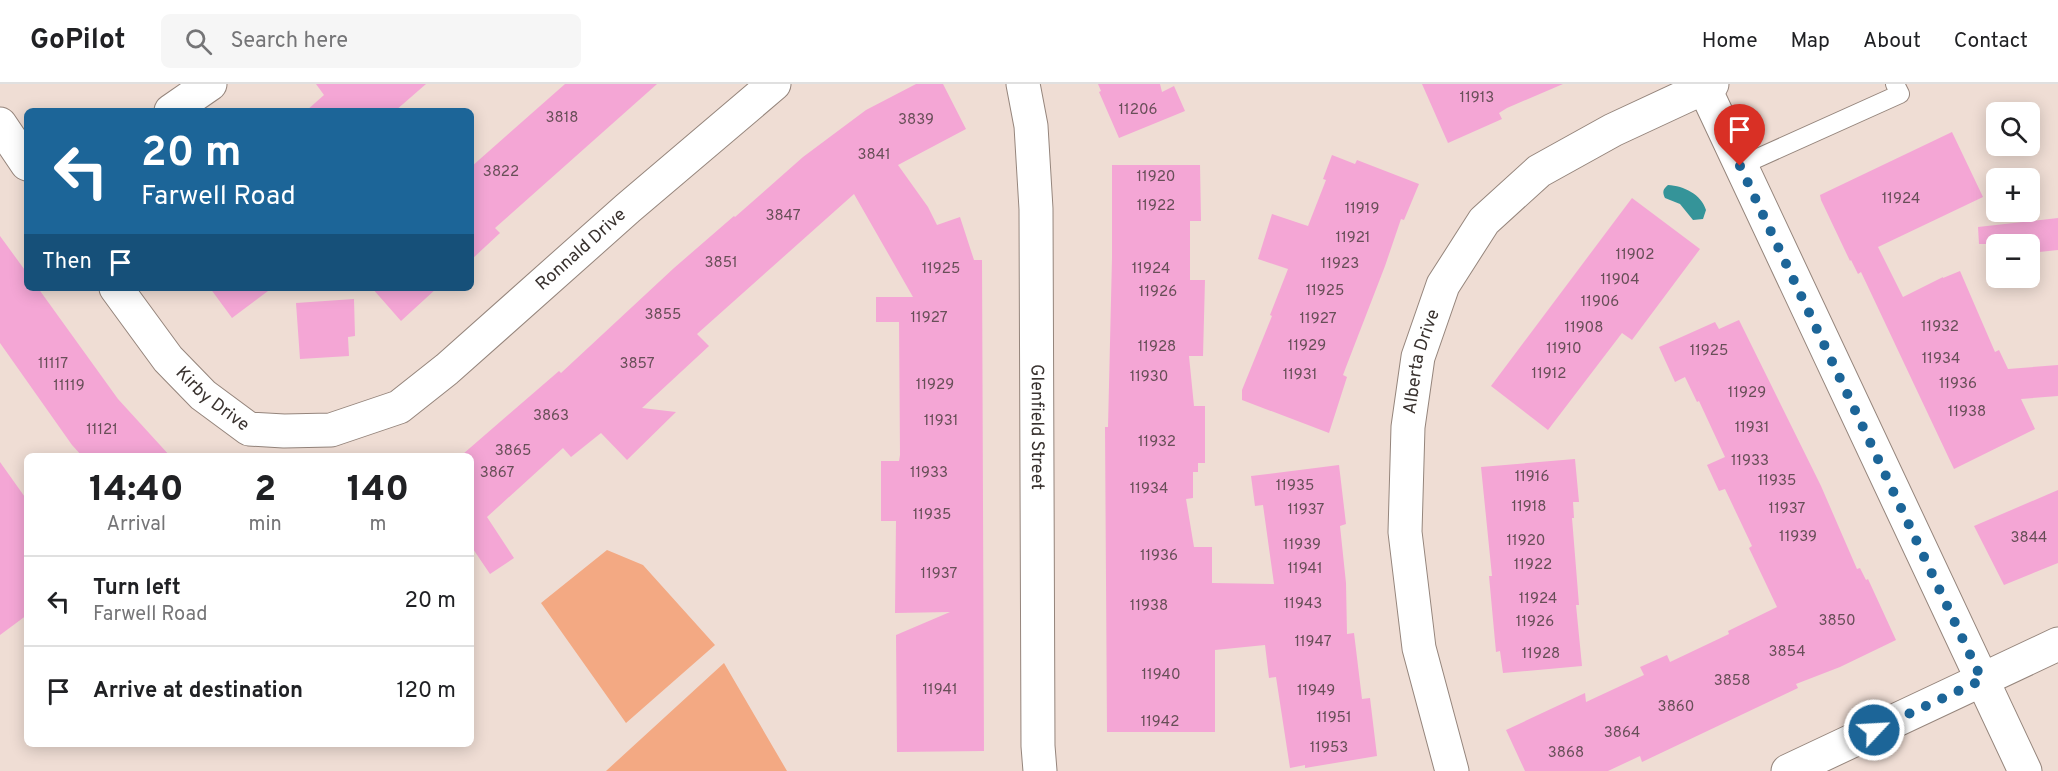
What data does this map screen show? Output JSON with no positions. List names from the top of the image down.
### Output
{
  "streets": {
    "street": [
      "Ronnald Drive",
      "Alberta Drive",
      "Kirby Drive",
      "Glenfield Street"
    ]
  },
  "crossings": [
    ["Ronnald Drive", "Kirby Drive"]
  ],
  "house_numbers": [
    "11913",
    "11206",
    "3818",
    "3839",
    "3841",
    "3822",
    "11920",
    "11924",
    "11922",
    "11919",
    "3847",
    "11921",
    "11902",
    "3851",
    "11923",
    "11925",
    "11924",
    "11904",
    "11925",
    "11926",
    "11906",
    "3855",
    "11927",
    "11927",
    "11932",
    "11908",
    "11929",
    "11928",
    "11910",
    "11925",
    "11934",
    "11117",
    "3857",
    "11912",
    "11931",
    "11930",
    "11936",
    "11929",
    "11119",
    "11929",
    "11938",
    "3863",
    "11931",
    "11931",
    "11121",
    "11932",
    "3865",
    "11933",
    "3867",
    "11933",
    "11916",
    "11935",
    "11935",
    "11934",
    "11918",
    "11937",
    "11937",
    "11935",
    "11939",
    "3844",
    "11920",
    "11939",
    "11936",
    "11922",
    "11941",
    "11937",
    "11924",
    "11943",
    "11938",
    "3850",
    "11926",
    "11947",
    "3854",
    "11928",
    "11940",
    "3858",
    "11941",
    "11949",
    "3860",
    "11951",
    "11942",
    "3864",
    "11953",
    "3868"
  ],
  "page": {
    "header": "GoPilot",
    "search": "Search here",
    "nav": [
      "Home",
      "Map",
      "About",
      "Contact"
    ],
    "map_buttons": ["+", "−"],
    "turn": ["20 m", "Farwell Road"],
    "then": "Then",
    "eta": [
      "14:40",
      "Arrival",
      "2",
      "min",
      "140",
      "m"
    ],
    "list": [
      {
        "name": "Turn left",
        "note": "Farwell Road",
        "value": "20 m"
      },
      {
        "name": "Arrive at destination",
        "value": "120 m"
      }
    ]
  }
}
